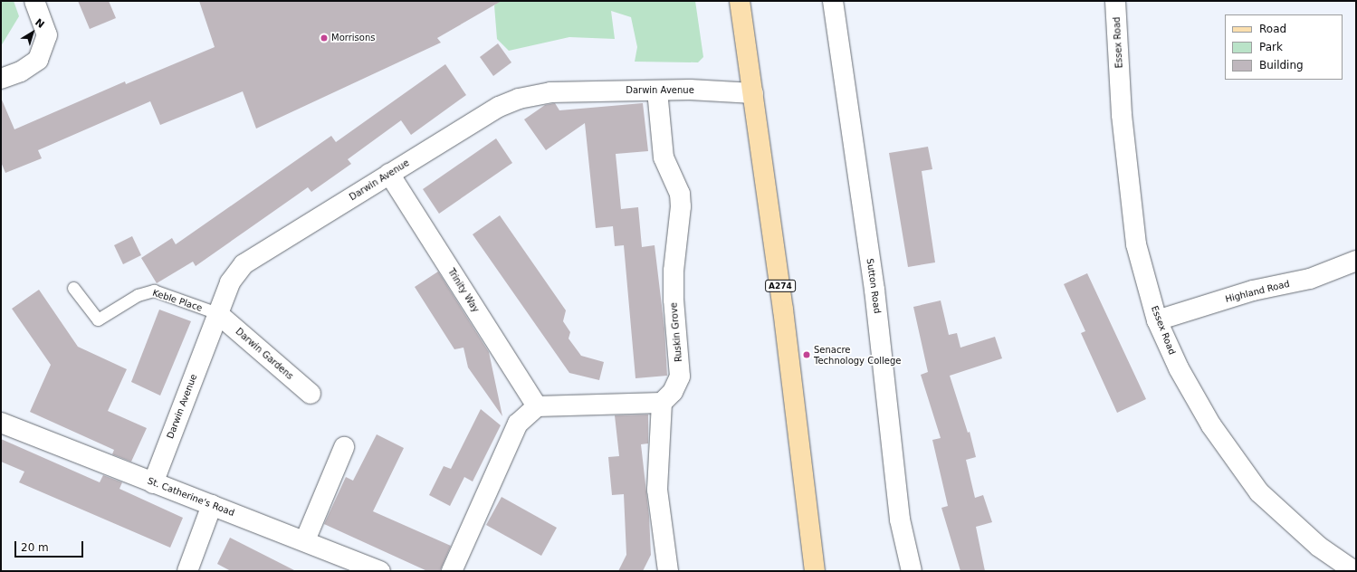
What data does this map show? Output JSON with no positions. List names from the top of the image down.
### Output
{
  "streets": {
    "main road": ["A274"],
    "street": [
      "Essex Road",
      "Darwin Avenue",
      "Sutton Road",
      "Trinity Way",
      "Highland Road",
      "Ruskin Grove",
      "Darwin Gardens",
      "St. Catherine's Road"
    ],
    "lane": ["Keble Place"]
  },
  "crossings": [
    ["Essex Road", "Highland Road"],
    ["Darwin Avenue", "A274"],
    ["Darwin Avenue", "Trinity Way"],
    ["Darwin Avenue", "Keble Place"],
    ["Darwin Avenue", "Ruskin Grove"],
    ["Darwin Avenue", "Darwin Gardens"],
    ["Darwin Avenue", "St. Catherine's Road"],
    ["Keble Place", "Darwin Gardens"]
  ],
  "places": ["Morrisons", "Senacre Technology College"],
  "legend": ["Road", "Park", "Building"],
  "scale_bar": "20 m",
  "north": "top right"
}
